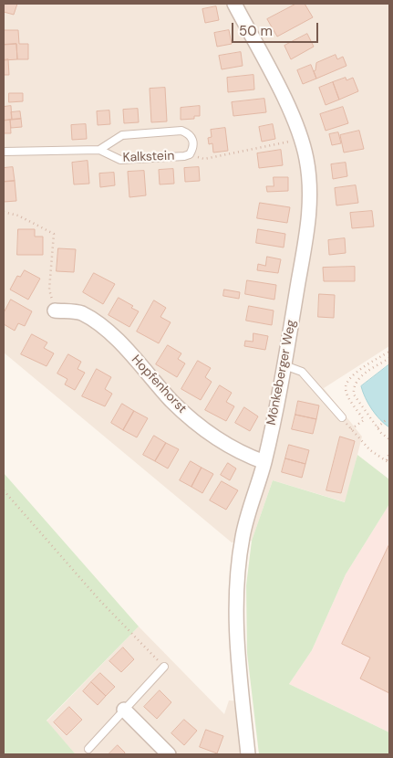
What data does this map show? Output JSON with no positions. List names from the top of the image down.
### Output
{
  "streets": {
    "street": ["Mönkeberger Weg", "Hopfenhorst"],
    "lane": ["Kalkstein"]
  },
  "crossings": [
    ["Mönkeberger Weg", "Hopfenhorst"]
  ],
  "scale_bar": "50 m"
}
